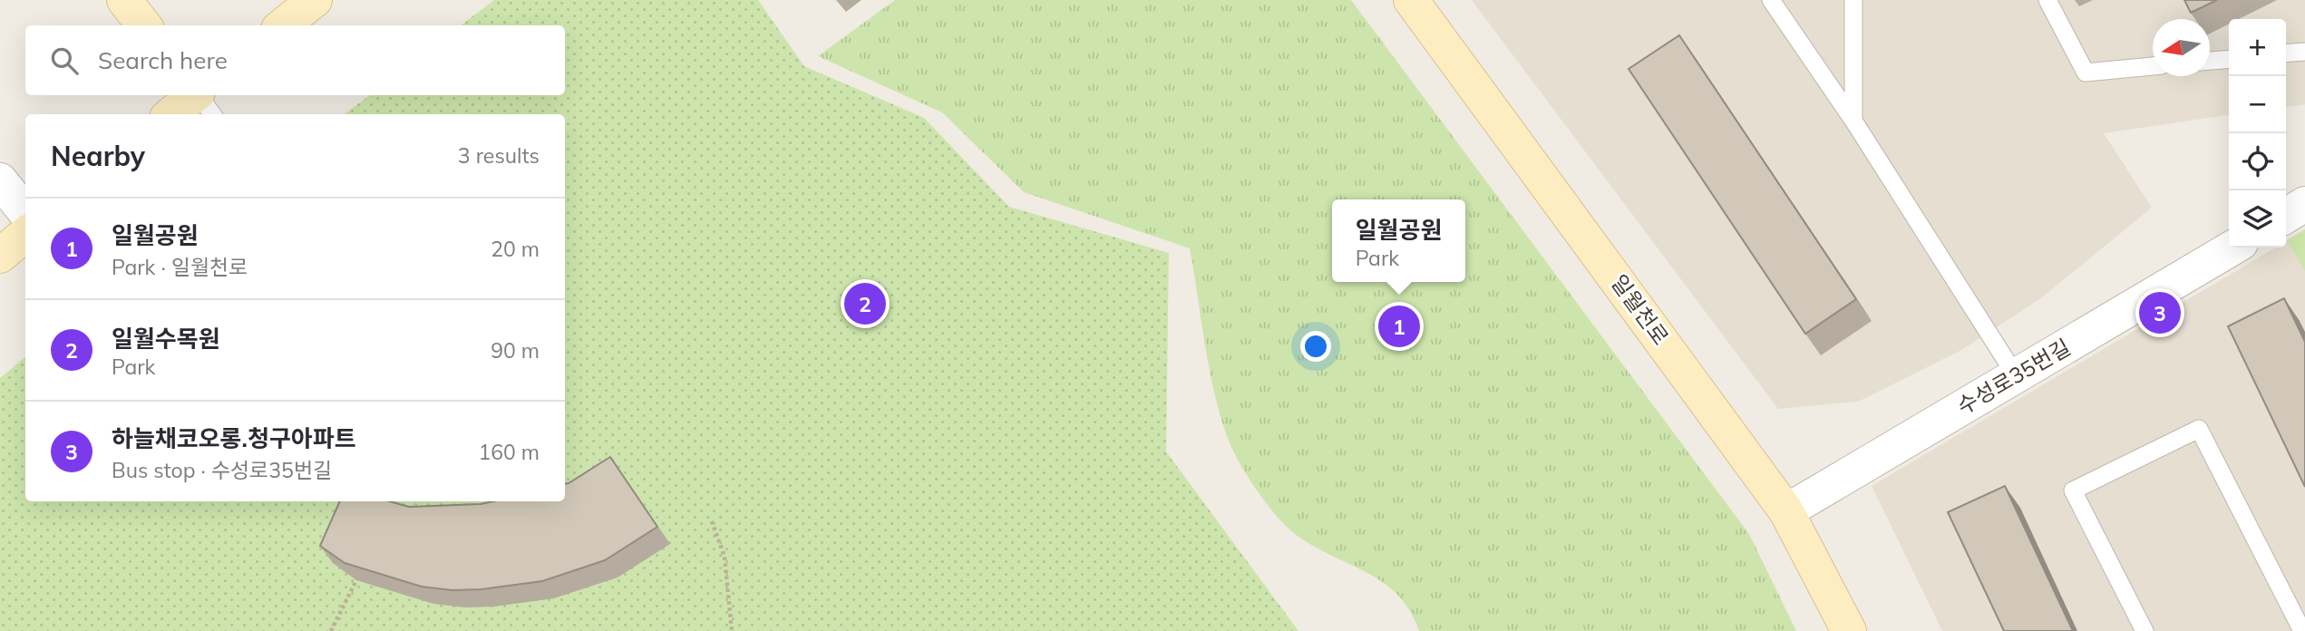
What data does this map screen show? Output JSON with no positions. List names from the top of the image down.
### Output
{
  "streets": {
    "street": ["일월천로", "수성로35번길"]
  },
  "crossings": [
    ["일월천로", "수성로35번길"]
  ],
  "north": "left",
  "page": {
    "map_buttons": ["+", "−"],
    "search": "Search here",
    "heading": ["Nearby", "3 results"],
    "list": [
      {
        "mark": "1",
        "name": "일월공원",
        "note": "Park · 일월천로",
        "value": "20 m"
      },
      {
        "mark": "2",
        "name": "일월수목원",
        "note": "Park",
        "value": "90 m"
      },
      {
        "mark": "3",
        "name": "하늘채코오롱.청구아파트",
        "note": "Bus stop · 수성로35번길",
        "value": "160 m"
      }
    ],
    "popup": ["일월공원", "Park"],
    "pins": ["2", "3", "1"]
  }
}
